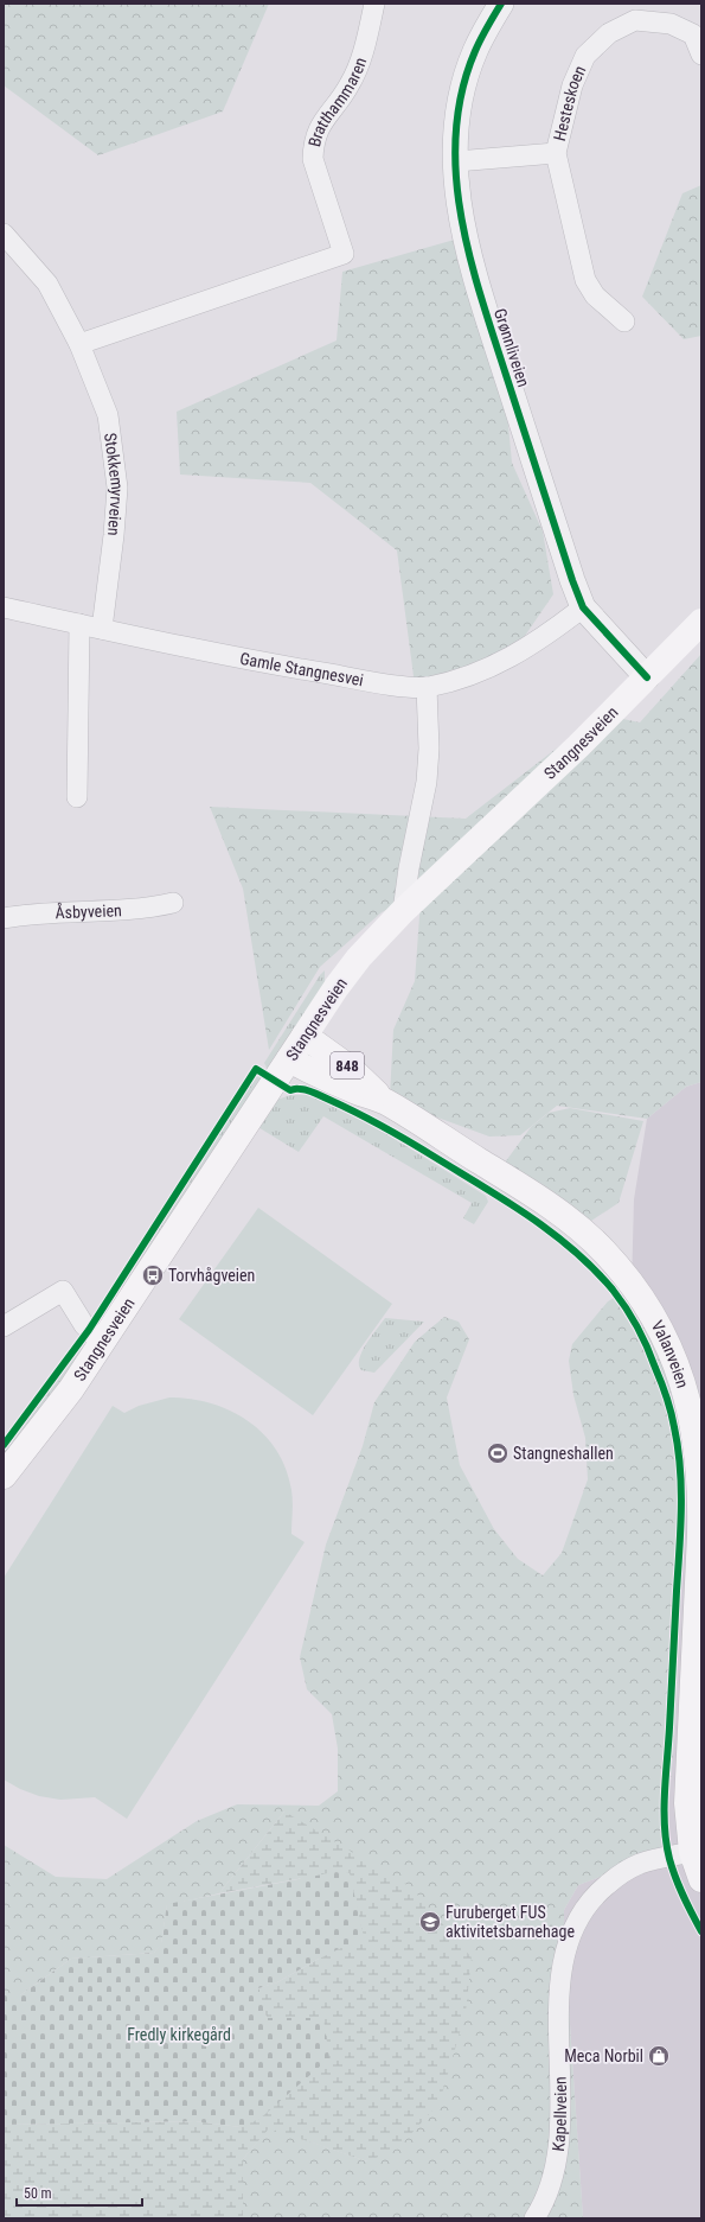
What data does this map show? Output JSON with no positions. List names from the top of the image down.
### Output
{
  "streets": {
    "main road": ["Stangnesveien", "848", "Valanveien"],
    "street": [
      "Bratthammaren",
      "Hesteskoen",
      "Grønnliveien",
      "Stokkemyrveien",
      "Gamle Stangnesvei",
      "Åsbyveien",
      "Kapellveien"
    ]
  },
  "crossings": [
    ["Bratthammaren", "Stokkemyrveien"],
    ["Hesteskoen", "Grønnliveien"],
    ["Grønnliveien", "Gamle Stangnesvei"],
    ["Grønnliveien", "Stangnesveien"],
    ["Stokkemyrveien", "Gamle Stangnesvei"],
    ["Stangnesveien", "Valanveien"],
    ["Valanveien", "Kapellveien"]
  ],
  "parks": ["Fredly kirkegård"],
  "places": {
    "bus stop": ["Torvhågveien"],
    "sports": ["Stangneshallen"],
    "school or university": ["Furuberget FUS aktivitetsbarnehage"],
    "shop": ["Meca Norbil"]
  },
  "scale_bar": "50 m"
}
